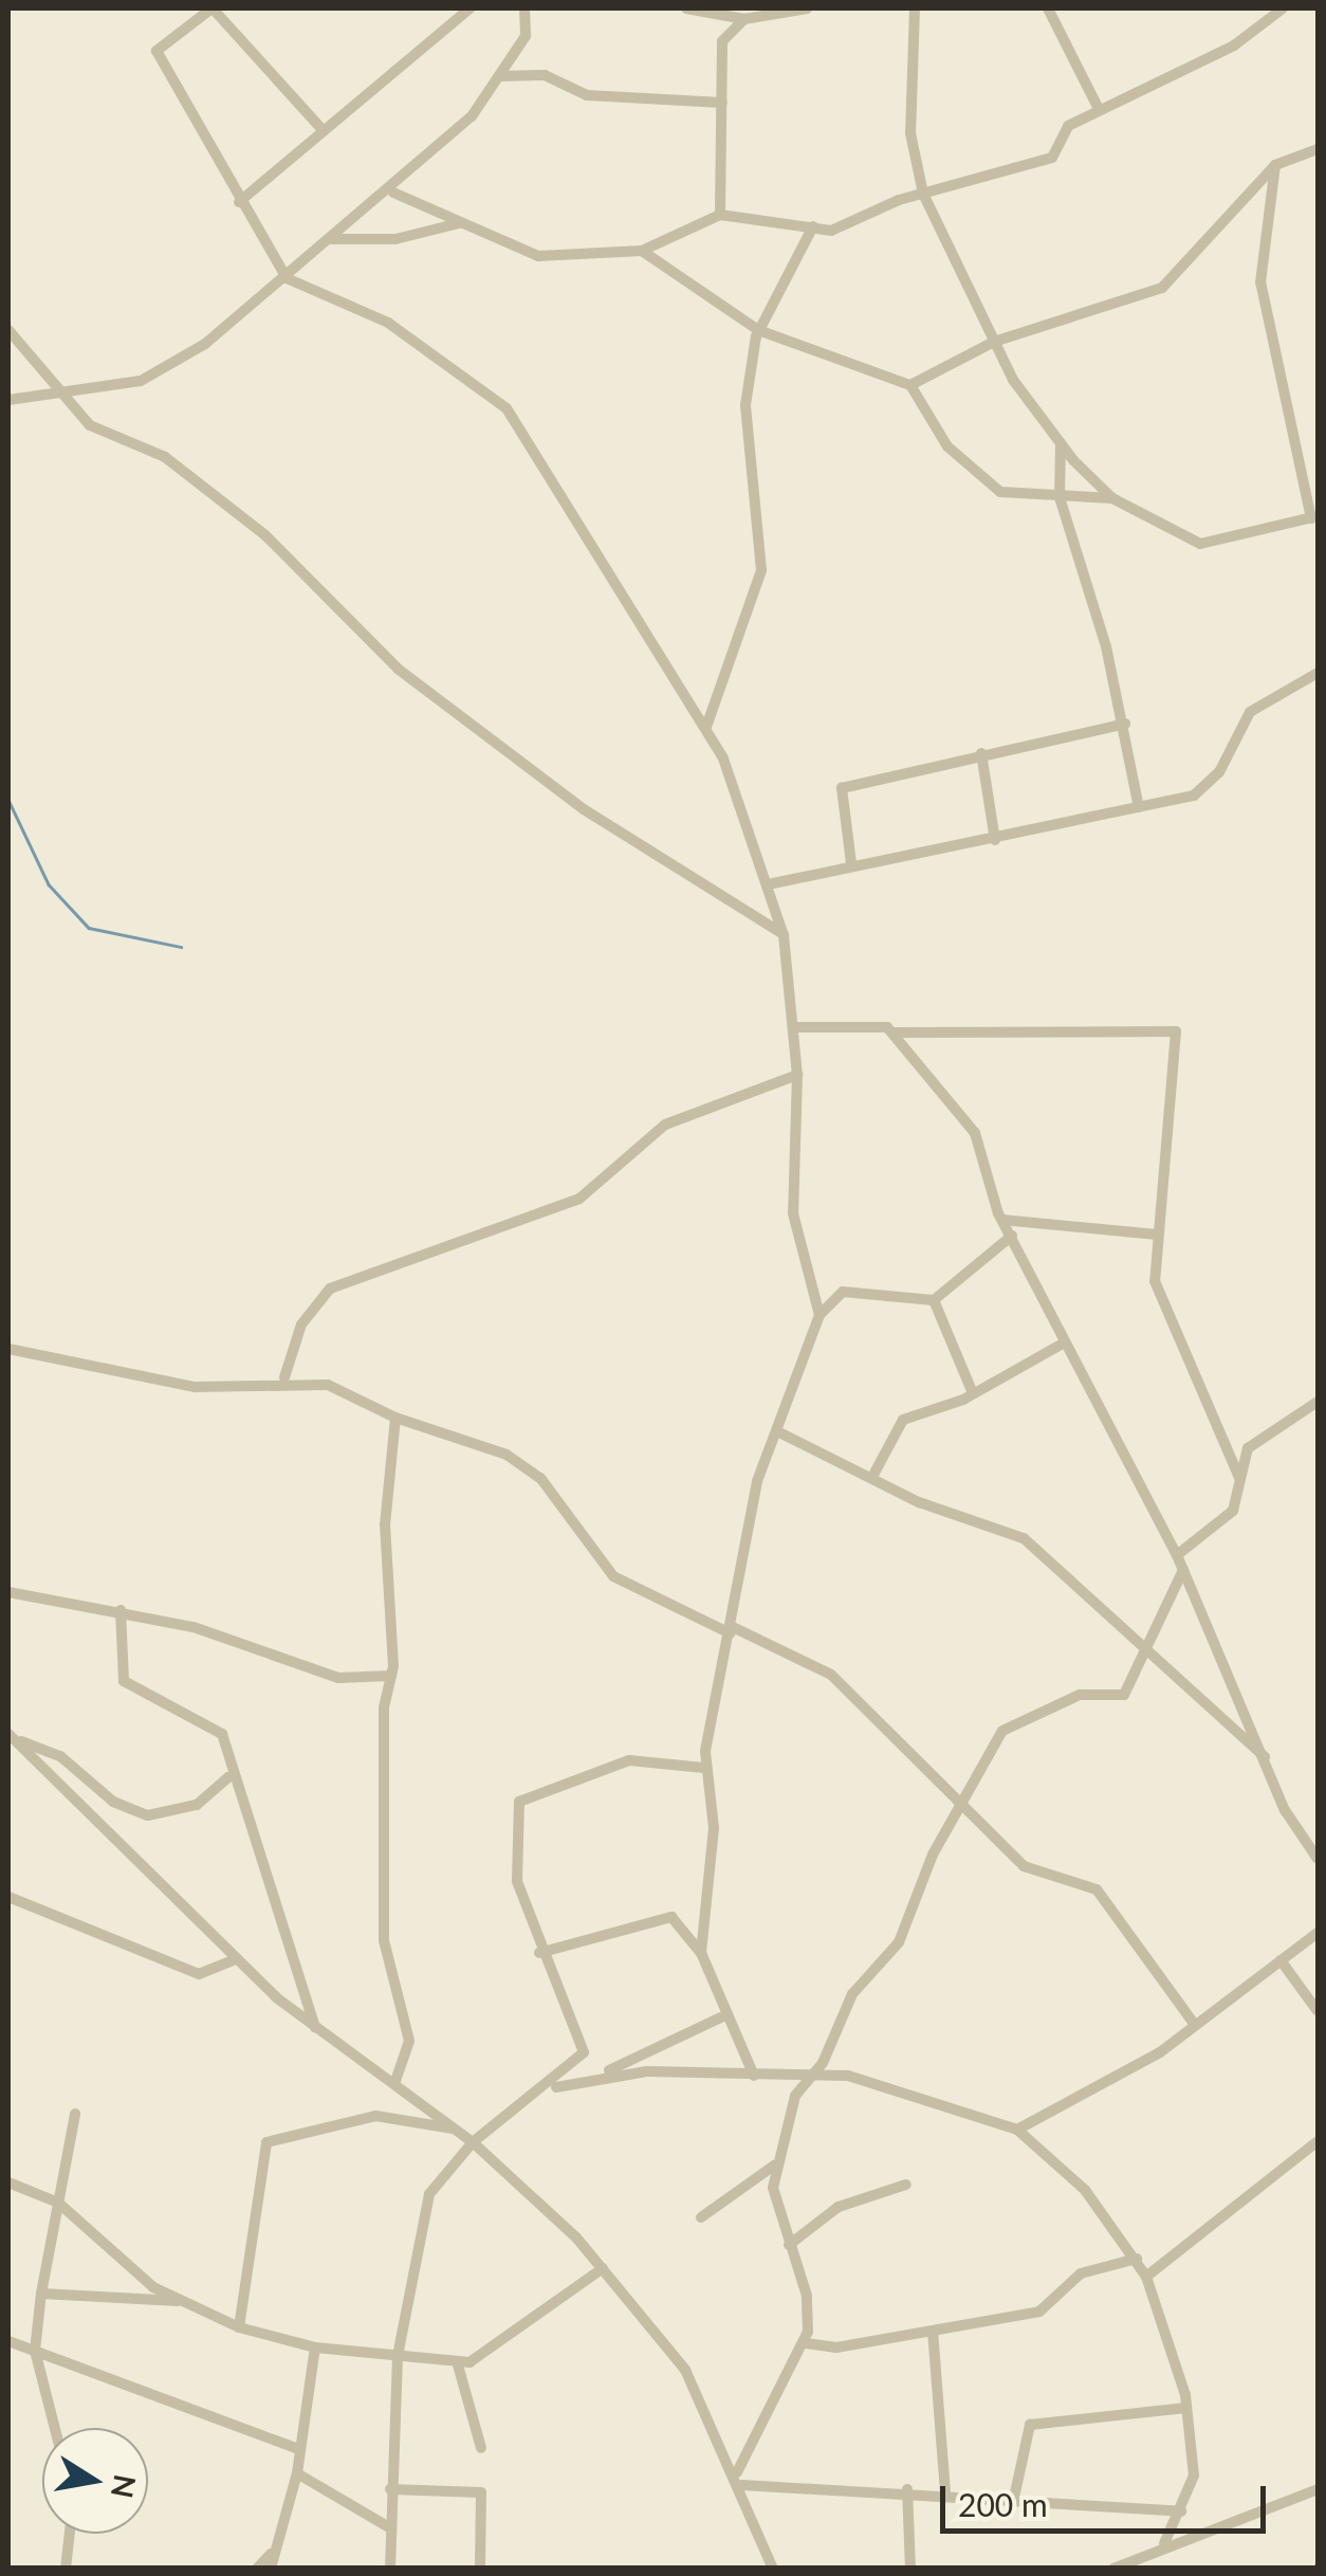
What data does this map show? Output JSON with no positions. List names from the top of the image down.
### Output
{
  "scale_bar": "200 m",
  "north": "right"
}
